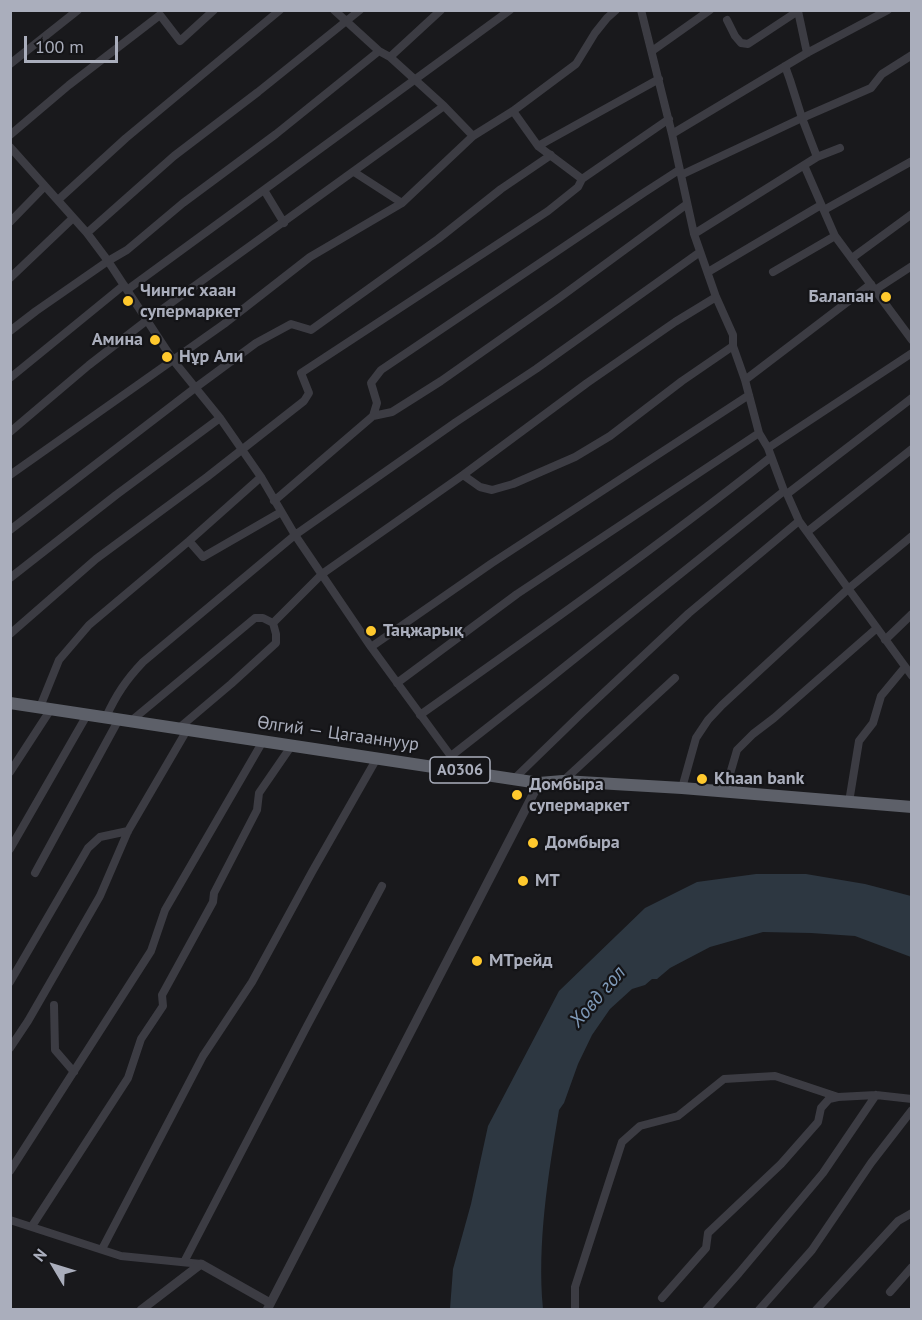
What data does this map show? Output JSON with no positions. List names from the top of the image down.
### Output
{
  "streets": {
    "highway": ["Өлгий — Цагааннуур", "A0306"]
  },
  "water": ["Ховд гол"],
  "places": [
    "Балапан",
    "Чингис хаан супермаркет",
    "Амина",
    "Нұр Али",
    "Таңжарық",
    "Khaan bank",
    "Домбыра супермаркет",
    "Домбыра",
    "МТ",
    "MTрейд"
  ],
  "scale_bar": "100 m",
  "north": "top left"
}
